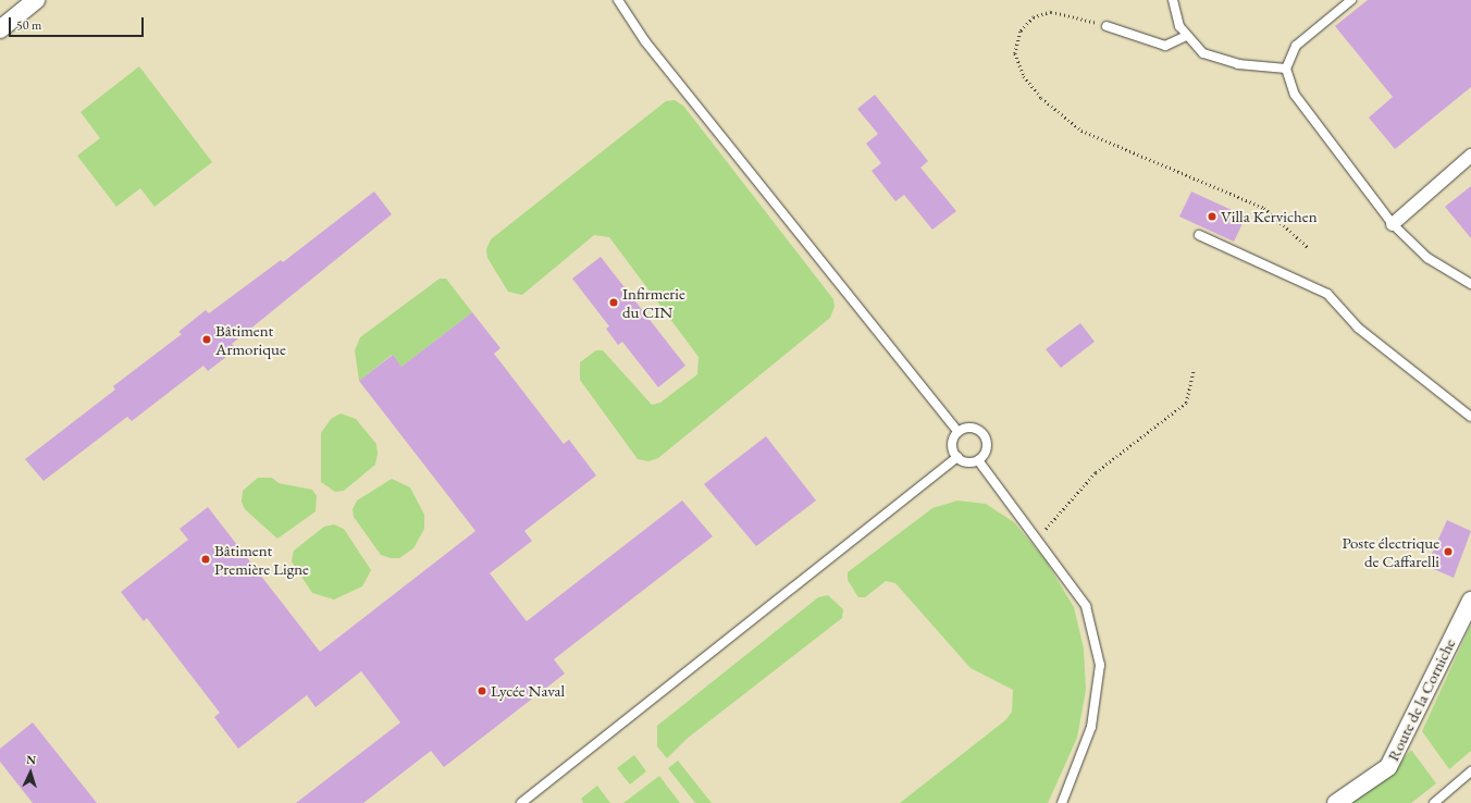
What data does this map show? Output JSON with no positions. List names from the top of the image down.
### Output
{
  "streets": {
    "street": ["Route de la Corniche"]
  },
  "places": [
    "Villa Kervichen",
    "Infirmerie du CIN",
    "Bâtiment Armorique",
    "Poste électrique de Caffarelli",
    "Bâtiment Première Ligne",
    "Lycée Naval"
  ],
  "scale_bar": "50 m",
  "north": "top"
}
